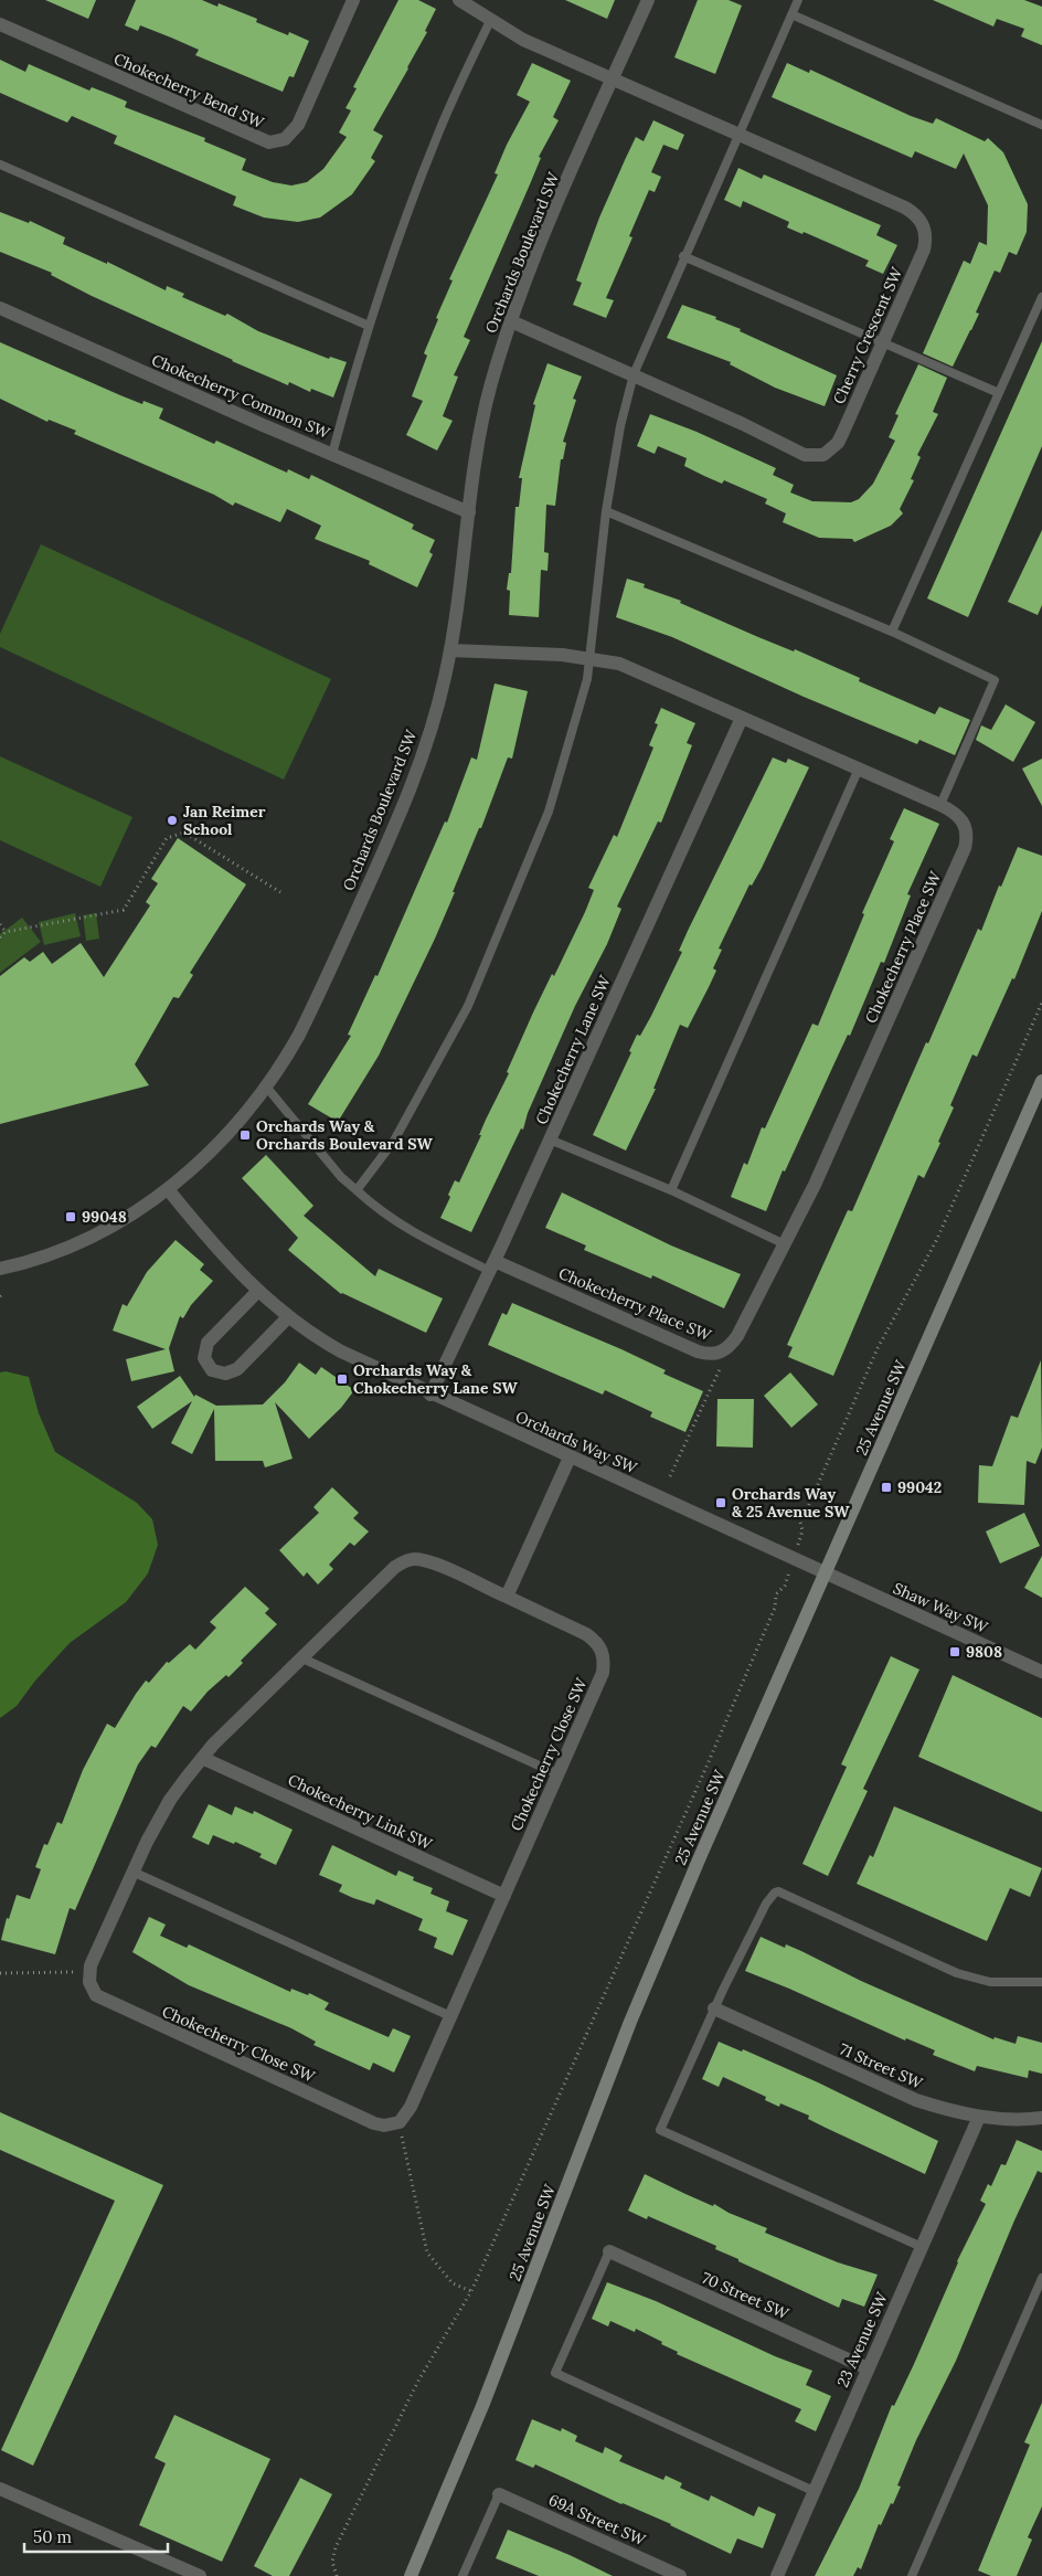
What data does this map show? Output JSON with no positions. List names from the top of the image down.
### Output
{
  "streets": {
    "main road": ["25 Avenue SW"],
    "street": [
      "Chokecherry Bend SW",
      "Orchards Boulevard SW",
      "Cherry Crescent SW",
      "Chokecherry Common SW",
      "Chokecherry Place SW",
      "Chokecherry Lane SW",
      "Orchards Way SW",
      "Shaw Way SW",
      "Chokecherry Close SW",
      "Chokecherry Link SW",
      "71 Street SW",
      "70 Street SW",
      "23 Avenue SW",
      "69A Street SW"
    ]
  },
  "crossings": [
    ["Orchards Boulevard SW", "Cherry Crescent SW"],
    ["Orchards Boulevard SW", "Chokecherry Common SW"],
    ["Orchards Boulevard SW", "Chokecherry Place SW"],
    ["Orchards Boulevard SW", "Orchards Way SW"],
    ["Chokecherry Place SW", "Chokecherry Lane SW"],
    ["Chokecherry Lane SW", "Orchards Way SW"],
    ["25 Avenue SW", "Orchards Way SW"],
    ["25 Avenue SW", "Shaw Way SW"],
    ["Orchards Way SW", "Shaw Way SW"],
    ["Chokecherry Close SW", "Chokecherry Link SW"],
    ["71 Street SW", "23 Avenue SW"],
    ["70 Street SW", "23 Avenue SW"]
  ],
  "places": {
    "other": ["Jan Reimer School"],
    "transit": [
      "Orchards Way & Orchards Boulevard SW",
      "99048",
      "Orchards Way & Chokecherry Lane SW",
      "99042",
      "Orchards Way & 25 Avenue SW",
      "9808"
    ]
  },
  "scale_bar": "50 m"
}
